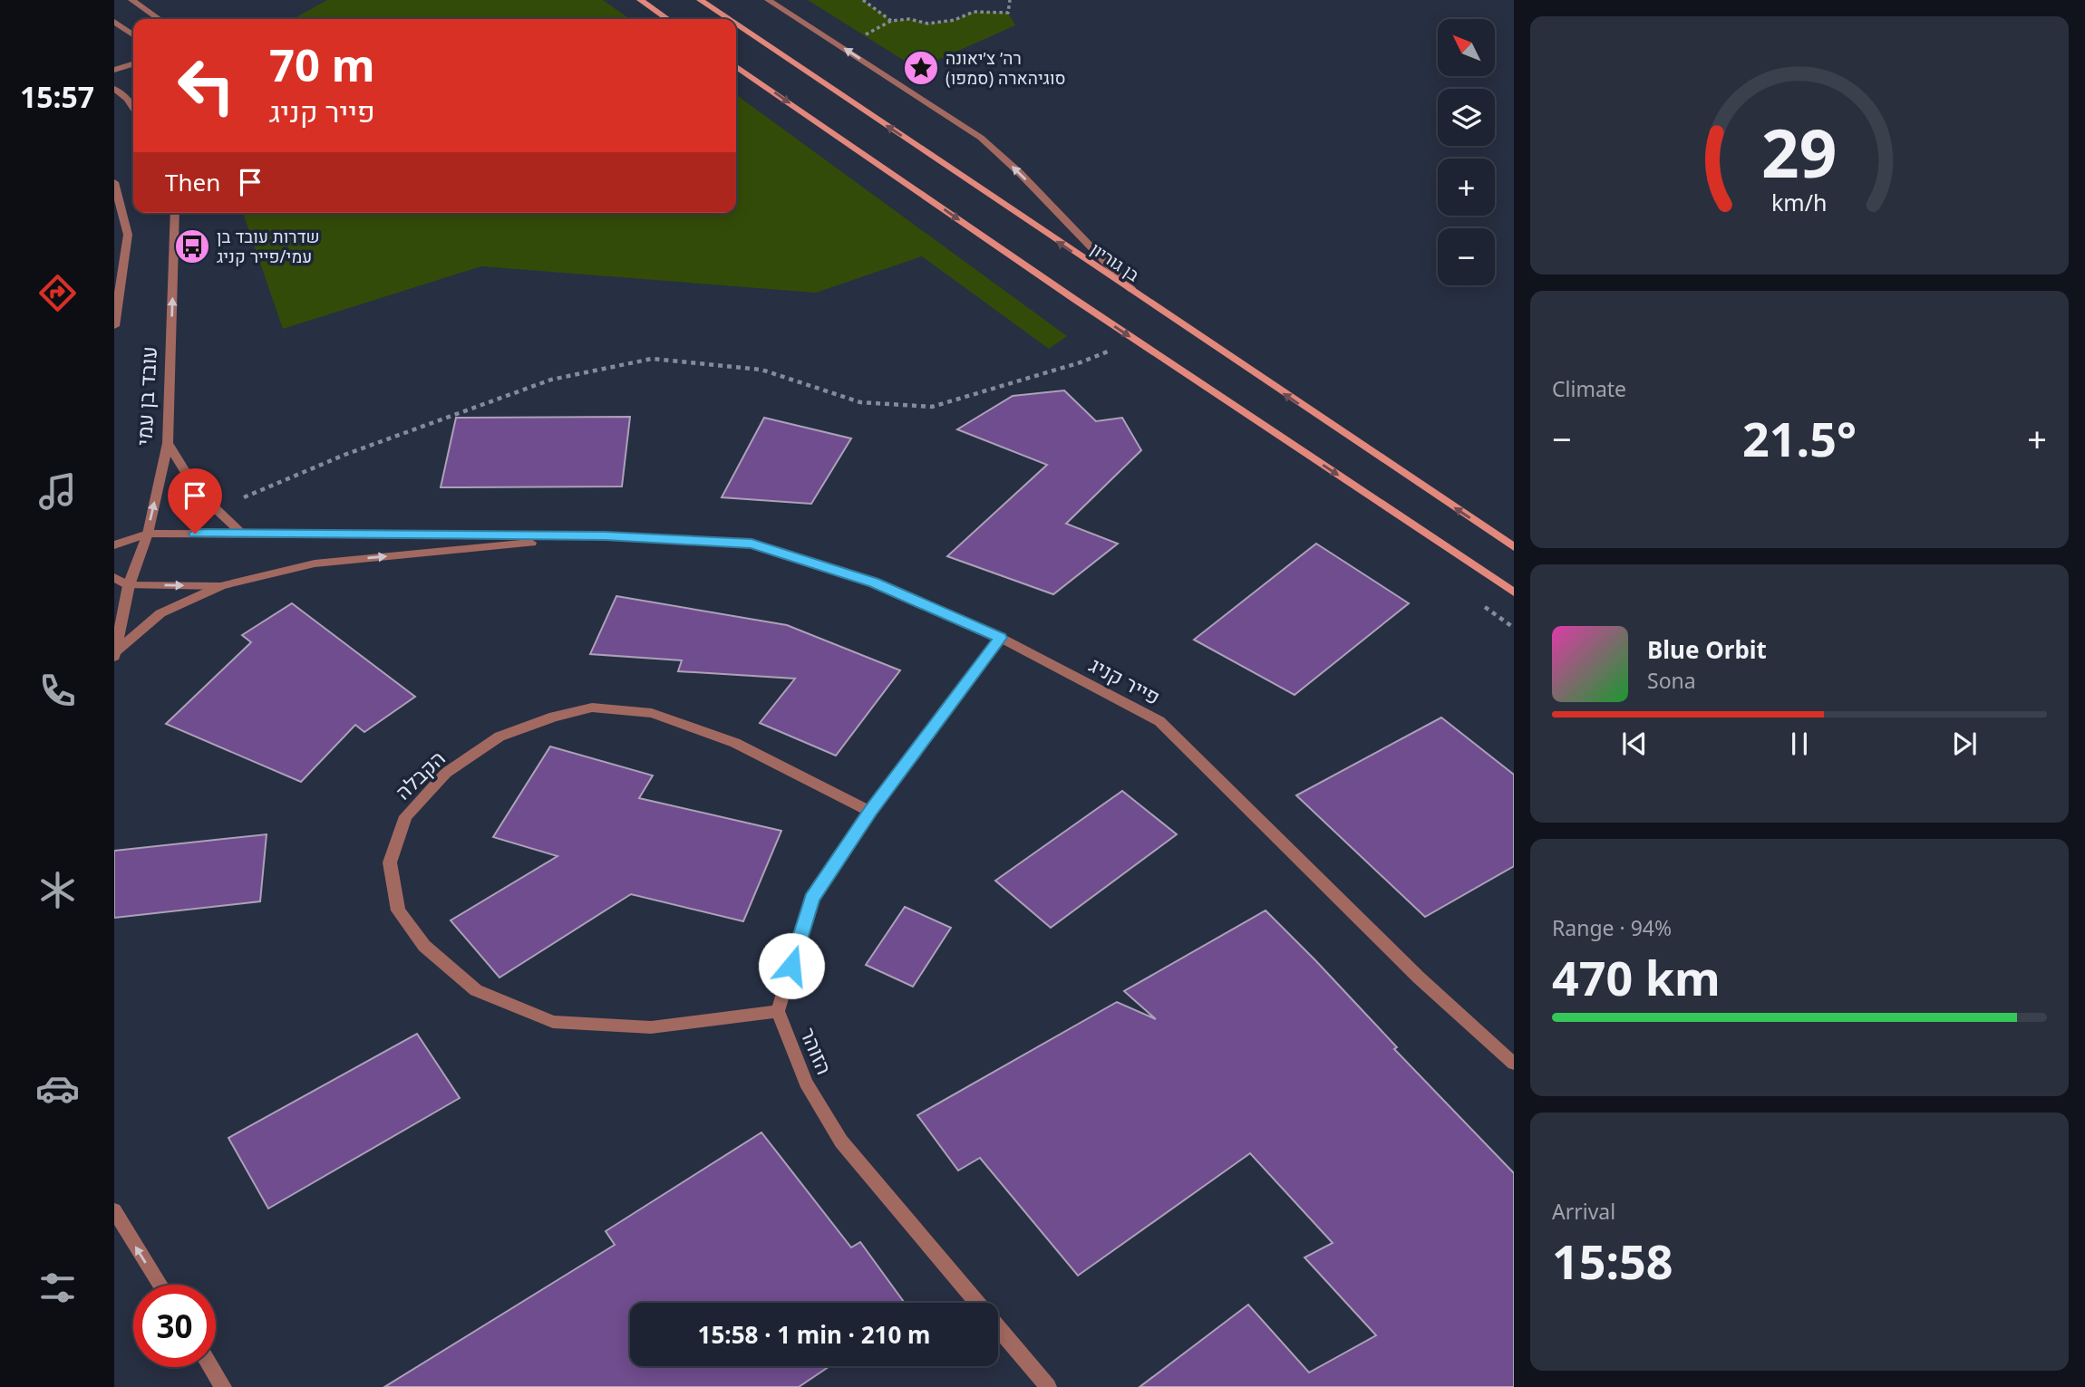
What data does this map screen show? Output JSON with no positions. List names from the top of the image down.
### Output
{
  "streets": {
    "main road": ["בן גוריון"],
    "street": [
      "עובד בן עמי",
      "פייר קניג",
      "הקבלה",
      "הזוהר"
    ]
  },
  "crossings": [
    ["עובד בן עמי", "פייר קניג"],
    ["פייר קניג", "הזוהר"],
    ["הקבלה", "הזוהר"]
  ],
  "places": {
    "place": ["רה׳ צ׳יאונה (סמפו) סוגיהארה"],
    "bus stop": ["שדרות עובד בן עמי/פייר קניג"]
  },
  "north": "top left",
  "page": {
    "tabs": "15:57",
    "map_buttons": ["+", "−"],
    "turn": ["70 m", "פייר קניג"],
    "then": "Then",
    "tile": [
      "Climate",
      ["Range · 94%", "470 km"],
      ["Arrival", "15:58"]
    ],
    "heat": ["−", "21.5°", "+"],
    "song": ["Blue Orbit", "Sona"],
    "limit": "30",
    "trip": "15:58 · 1 min · 210 m",
    "gauge": ["29", "km/h"]
  }
}
